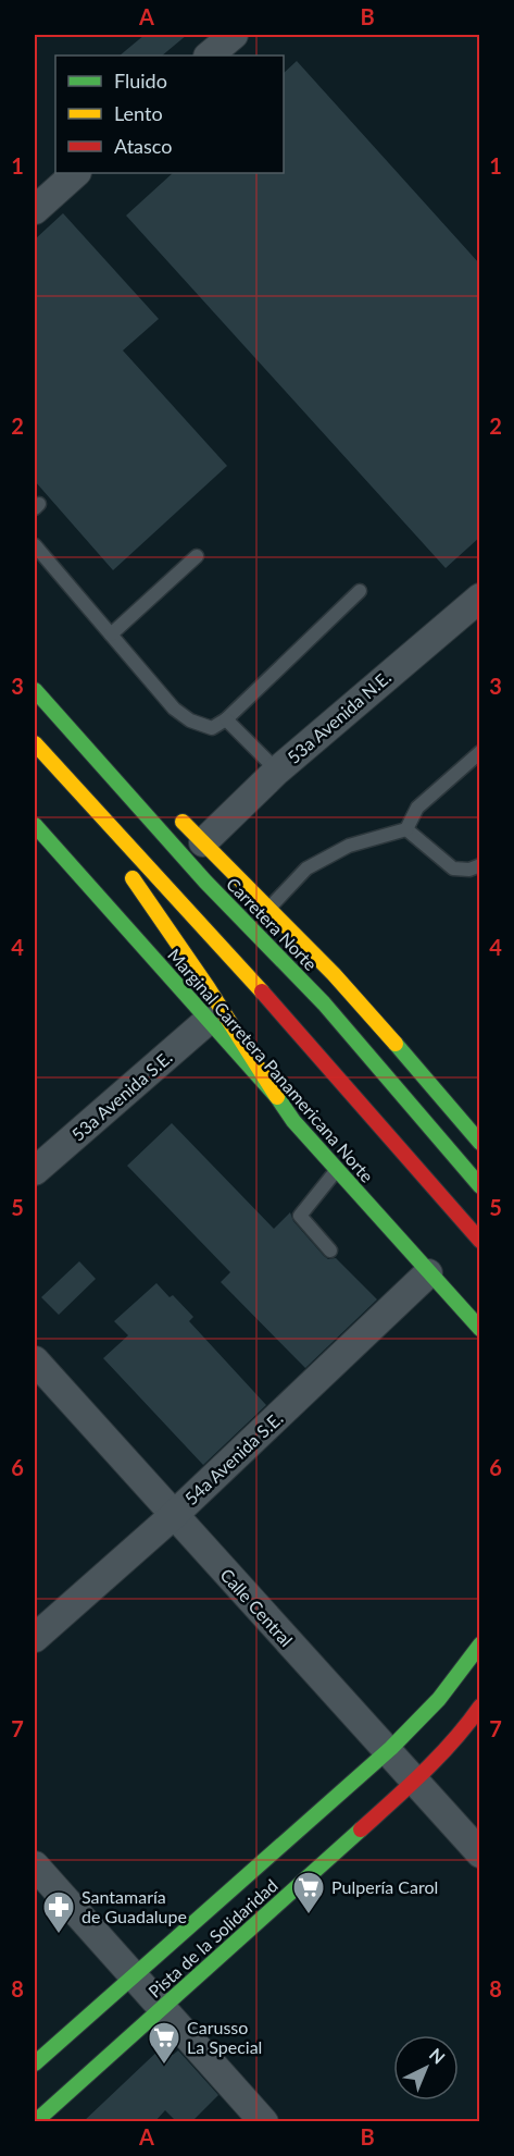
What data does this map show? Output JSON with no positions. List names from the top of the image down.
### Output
{
  "streets": {
    "main road": ["Carretera Norte", "Marginal Carretera Panamericana Norte", "Pista de la Solidaridad"],
    "street": [
      "53a Avenida N.E.",
      "53a Avenida S.E.",
      "54a Avenida S.E.",
      "Calle Central"
    ]
  },
  "crossings": [
    ["Marginal Carretera Panamericana Norte", "53a Avenida S.E."],
    ["Marginal Carretera Panamericana Norte", "54a Avenida S.E."],
    ["54a Avenida S.E.", "Calle Central"],
    ["Calle Central", "Pista de la Solidaridad"]
  ],
  "places": {
    "supermarket": ["Pulpería Carol", "Carusso La Special"],
    "pharmacy": ["Santamaría de Guadalupe"]
  },
  "legend": ["Fluido", "Lento", "Atasco"],
  "north": "top right",
  "grid": {
    "columns": ["A", "B"],
    "rows": [
      "1",
      "2",
      "3",
      "4",
      "5",
      "6",
      "7",
      "8"
    ]
  }
}
